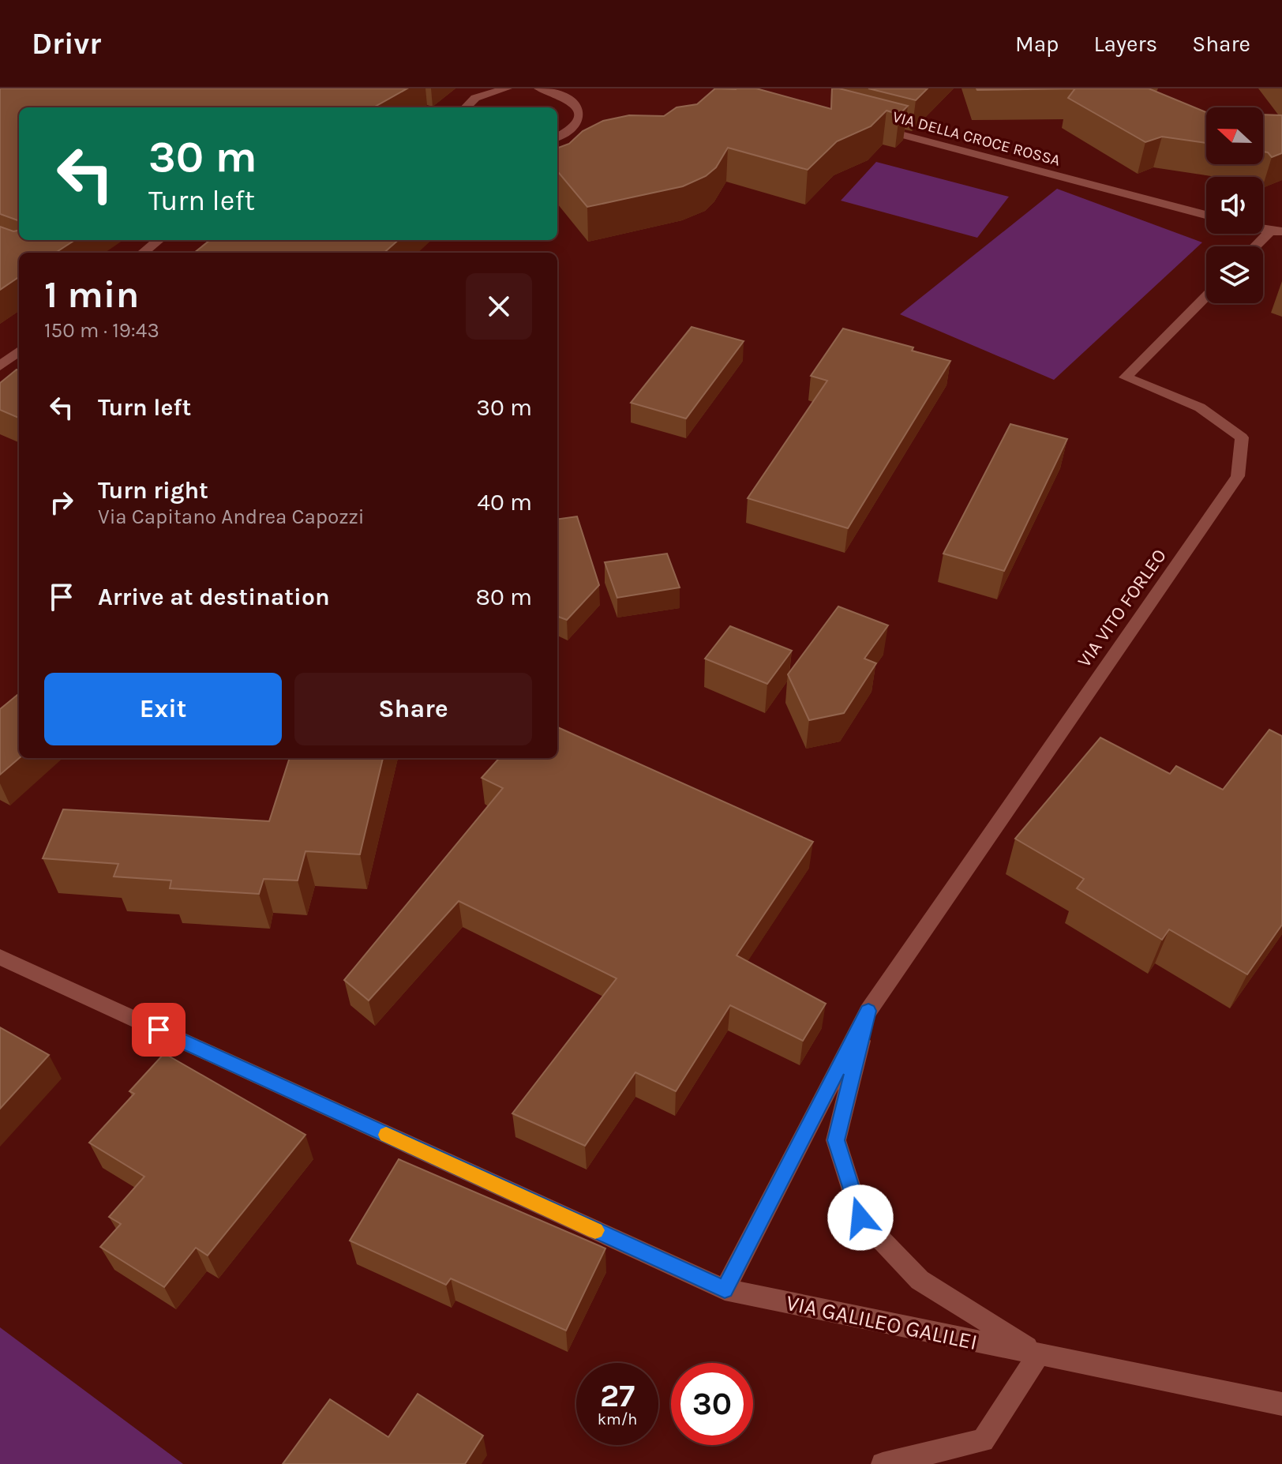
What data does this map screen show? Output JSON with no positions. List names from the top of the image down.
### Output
{
  "streets": {
    "street": ["VIA DELLA CROCE ROSSA", "VIA VITO FORLEO", "VIA GALILEO GALILEI"]
  },
  "north": "left",
  "page": {
    "header": "Drivr",
    "nav": ["Map", "Layers", "Share"],
    "turn": ["30 m", "Turn left"],
    "heading": ["1 min", "150 m · 19:43"],
    "list": [
      {
        "name": "Turn left",
        "value": "30 m"
      },
      {
        "name": "Turn right",
        "note": "Via Capitano Andrea Capozzi",
        "value": "40 m"
      },
      {
        "name": "Arrive at destination",
        "value": "80 m"
      }
    ],
    "buttons": ["Exit", "Share"],
    "speed": "27 km/h",
    "limit": "30"
  }
}
